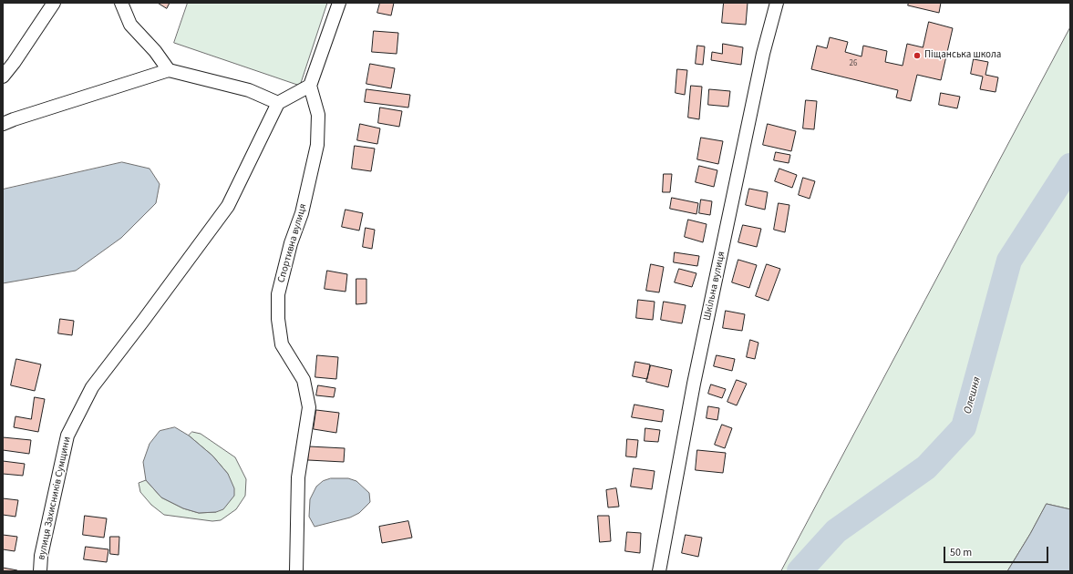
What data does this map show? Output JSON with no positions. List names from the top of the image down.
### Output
{
  "streets": {
    "street": ["Спортивна вулиця", "Шкільна вулиця", "вулиця Захисників Сумщини"]
  },
  "water": ["Олешня"],
  "places": ["Піщанська школа"],
  "house_numbers": ["26"],
  "scale_bar": "50 m"
}
